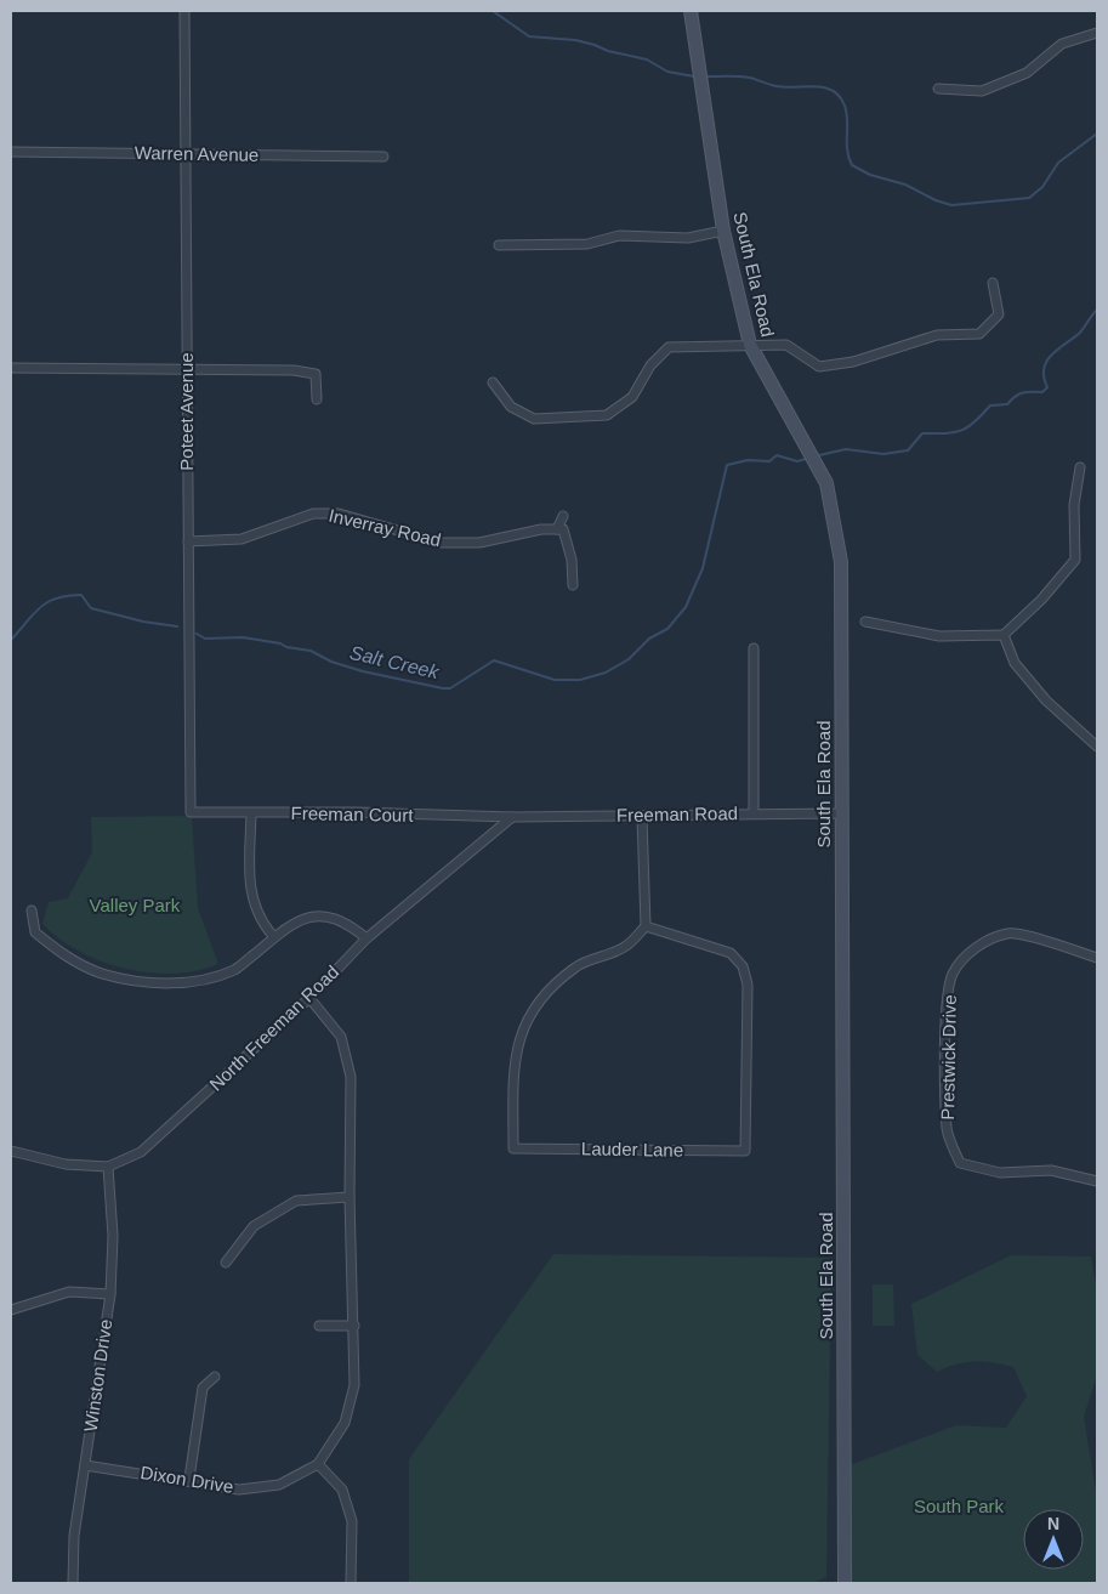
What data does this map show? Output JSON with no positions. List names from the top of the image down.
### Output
{
  "streets": {
    "main road": ["South Ela Road"],
    "street": [
      "Warren Avenue",
      "Poteet Avenue",
      "Inverray Road",
      "Freeman Court",
      "Freeman Road",
      "North Freeman Road",
      "Prestwick Drive",
      "Lauder Lane",
      "Winston Drive",
      "Dixon Drive"
    ]
  },
  "crossings": [
    ["Warren Avenue", "Poteet Avenue"],
    ["South Ela Road", "Freeman Road"],
    ["Poteet Avenue", "Inverray Road"],
    ["Poteet Avenue", "Freeman Court"],
    ["Freeman Court", "Freeman Road"],
    ["Freeman Court", "North Freeman Road"],
    ["Freeman Road", "North Freeman Road"],
    ["North Freeman Road", "Winston Drive"],
    ["North Freeman Road", "Dixon Drive"],
    ["Winston Drive", "Dixon Drive"]
  ],
  "water": ["Salt Creek"],
  "parks": ["Valley Park", "South Park"],
  "north": "top"
}
